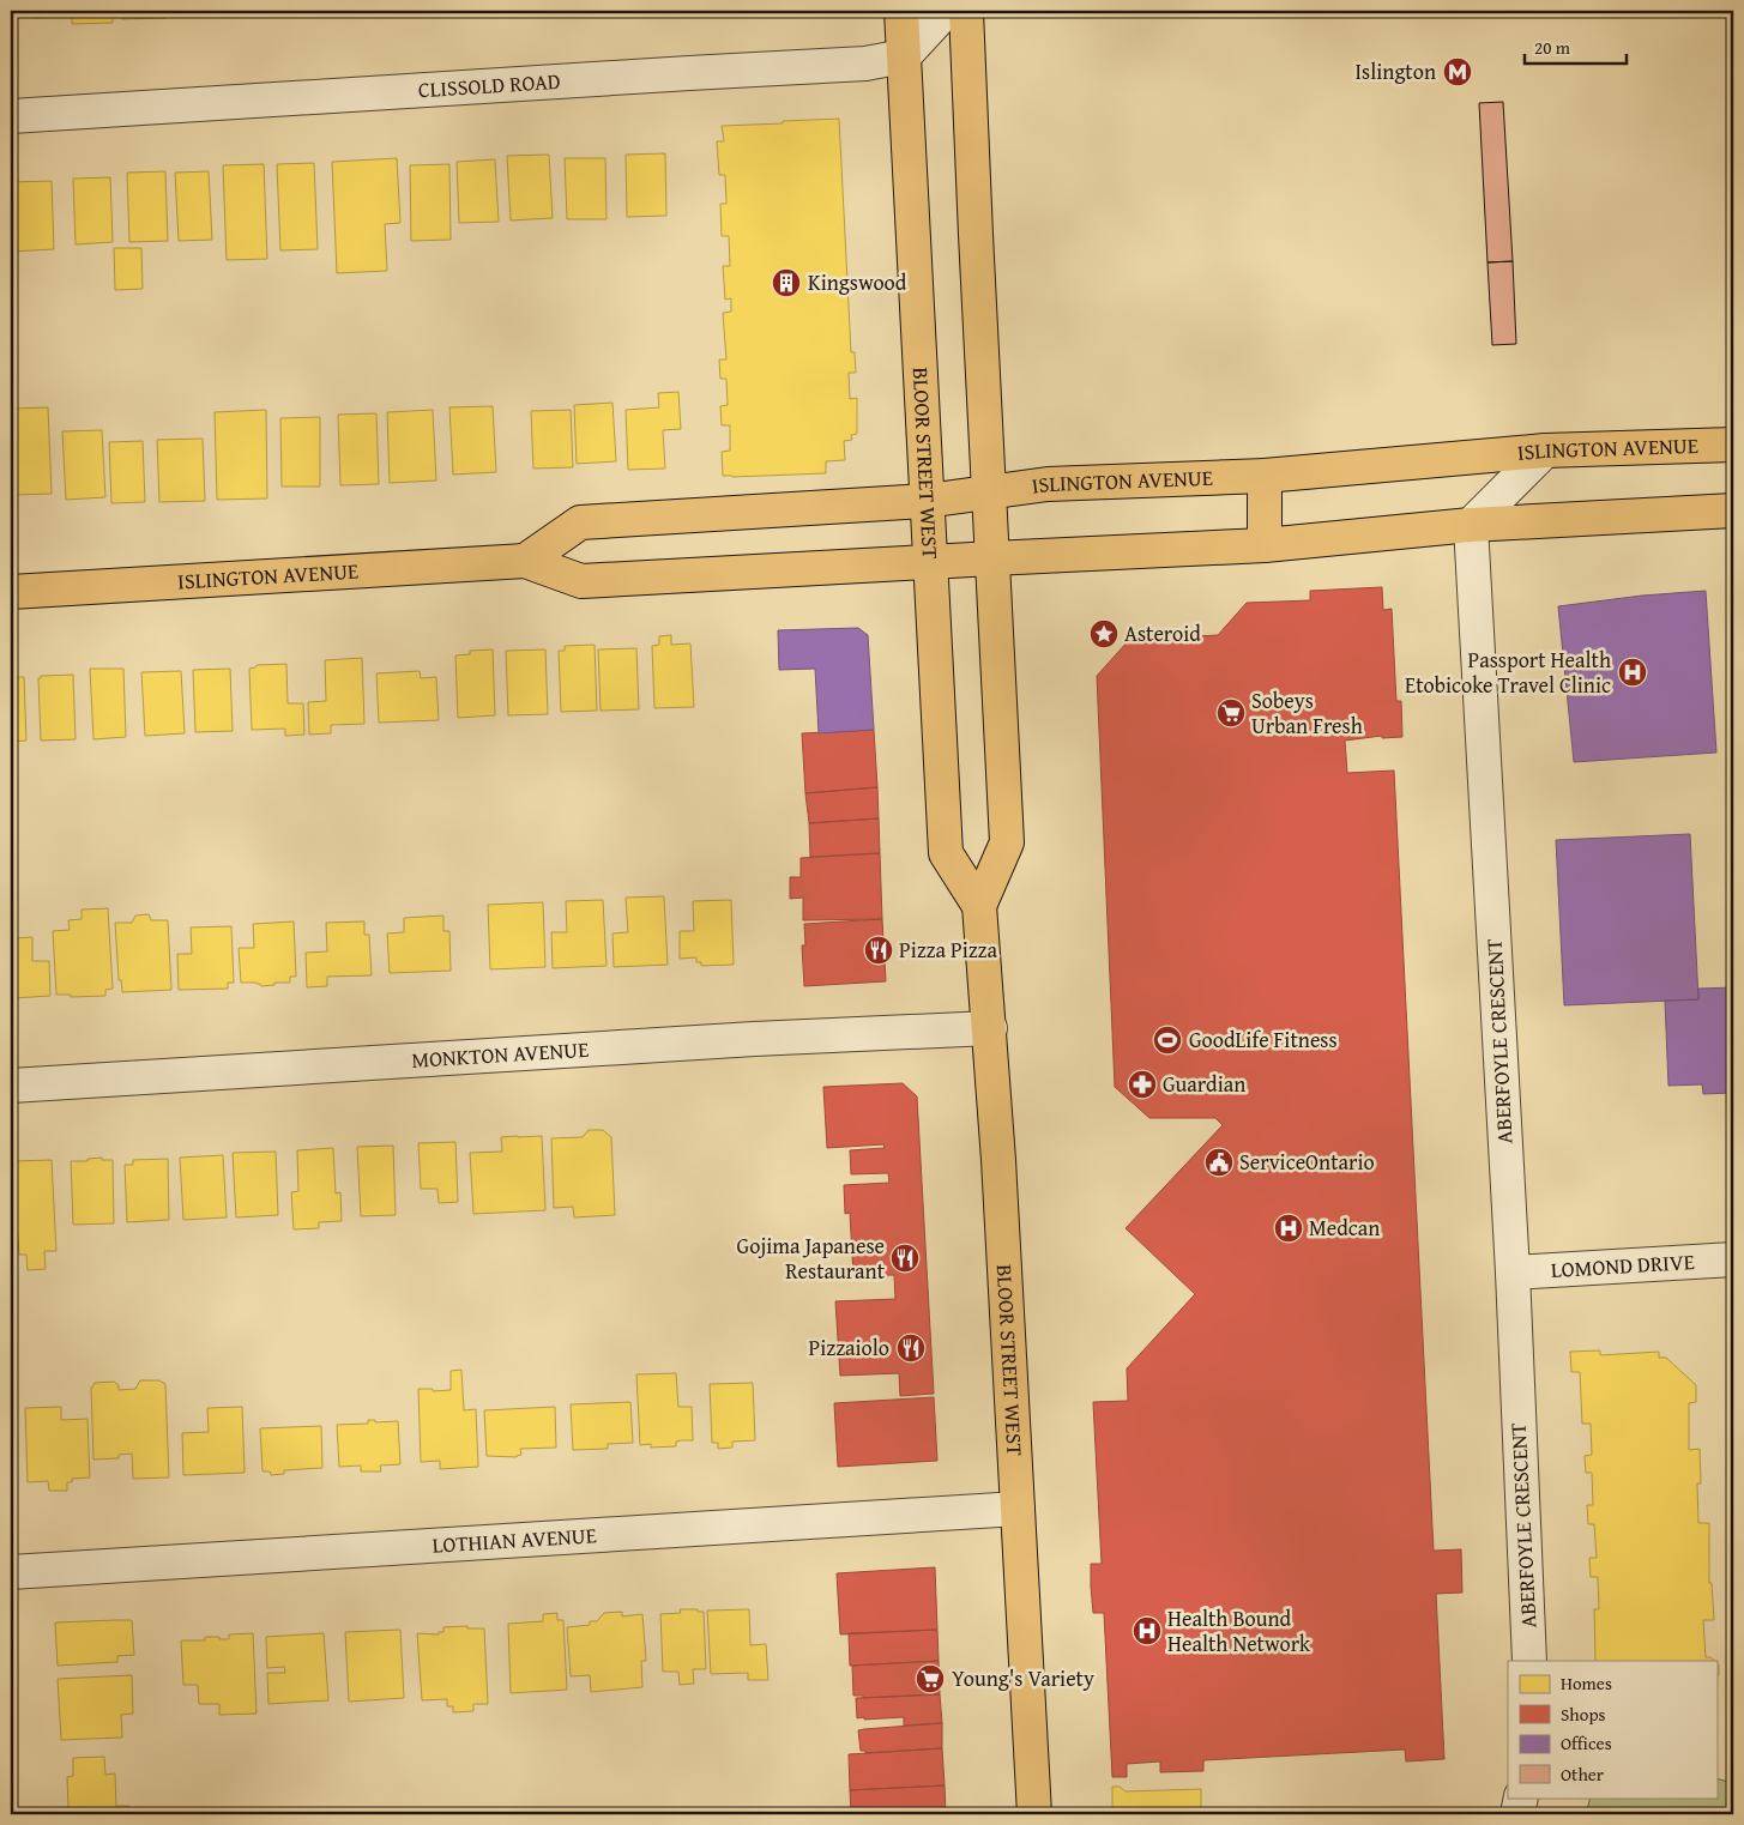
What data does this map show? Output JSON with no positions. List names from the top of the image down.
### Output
{
  "streets": {
    "main road": ["ISLINGTON AVENUE", "BLOOR STREET WEST"],
    "street": [
      "CLISSOLD ROAD",
      "ABERFOYLE CRESCENT",
      "MONKTON AVENUE",
      "LOMOND DRIVE",
      "LOTHIAN AVENUE"
    ]
  },
  "crossings": [
    ["CLISSOLD ROAD", "BLOOR STREET WEST"],
    ["ISLINGTON AVENUE", "BLOOR STREET WEST"],
    ["ISLINGTON AVENUE", "ABERFOYLE CRESCENT"],
    ["BLOOR STREET WEST", "MONKTON AVENUE"],
    ["BLOOR STREET WEST", "LOTHIAN AVENUE"],
    ["ABERFOYLE CRESCENT", "LOMOND DRIVE"]
  ],
  "places": {
    "metro station": ["Islington"],
    "building": ["Kingswood"],
    "place": ["Asteroid"],
    "hospital": ["Passport Health Etobicoke Travel Clinic", "Medcan", "Health Bound Health Network"],
    "supermarket": ["Sobeys Urban Fresh", "Young's Variety"],
    "restaurant": ["Pizza Pizza", "Gojima Japanese Restaurant", "Pizzaiolo"],
    "sports": ["GoodLife Fitness"],
    "pharmacy": ["Guardian"],
    "public building": ["ServiceOntario"]
  },
  "legend": [
    "Homes",
    "Shops",
    "Offices",
    "Other"
  ],
  "scale_bar": "20 m"
}
